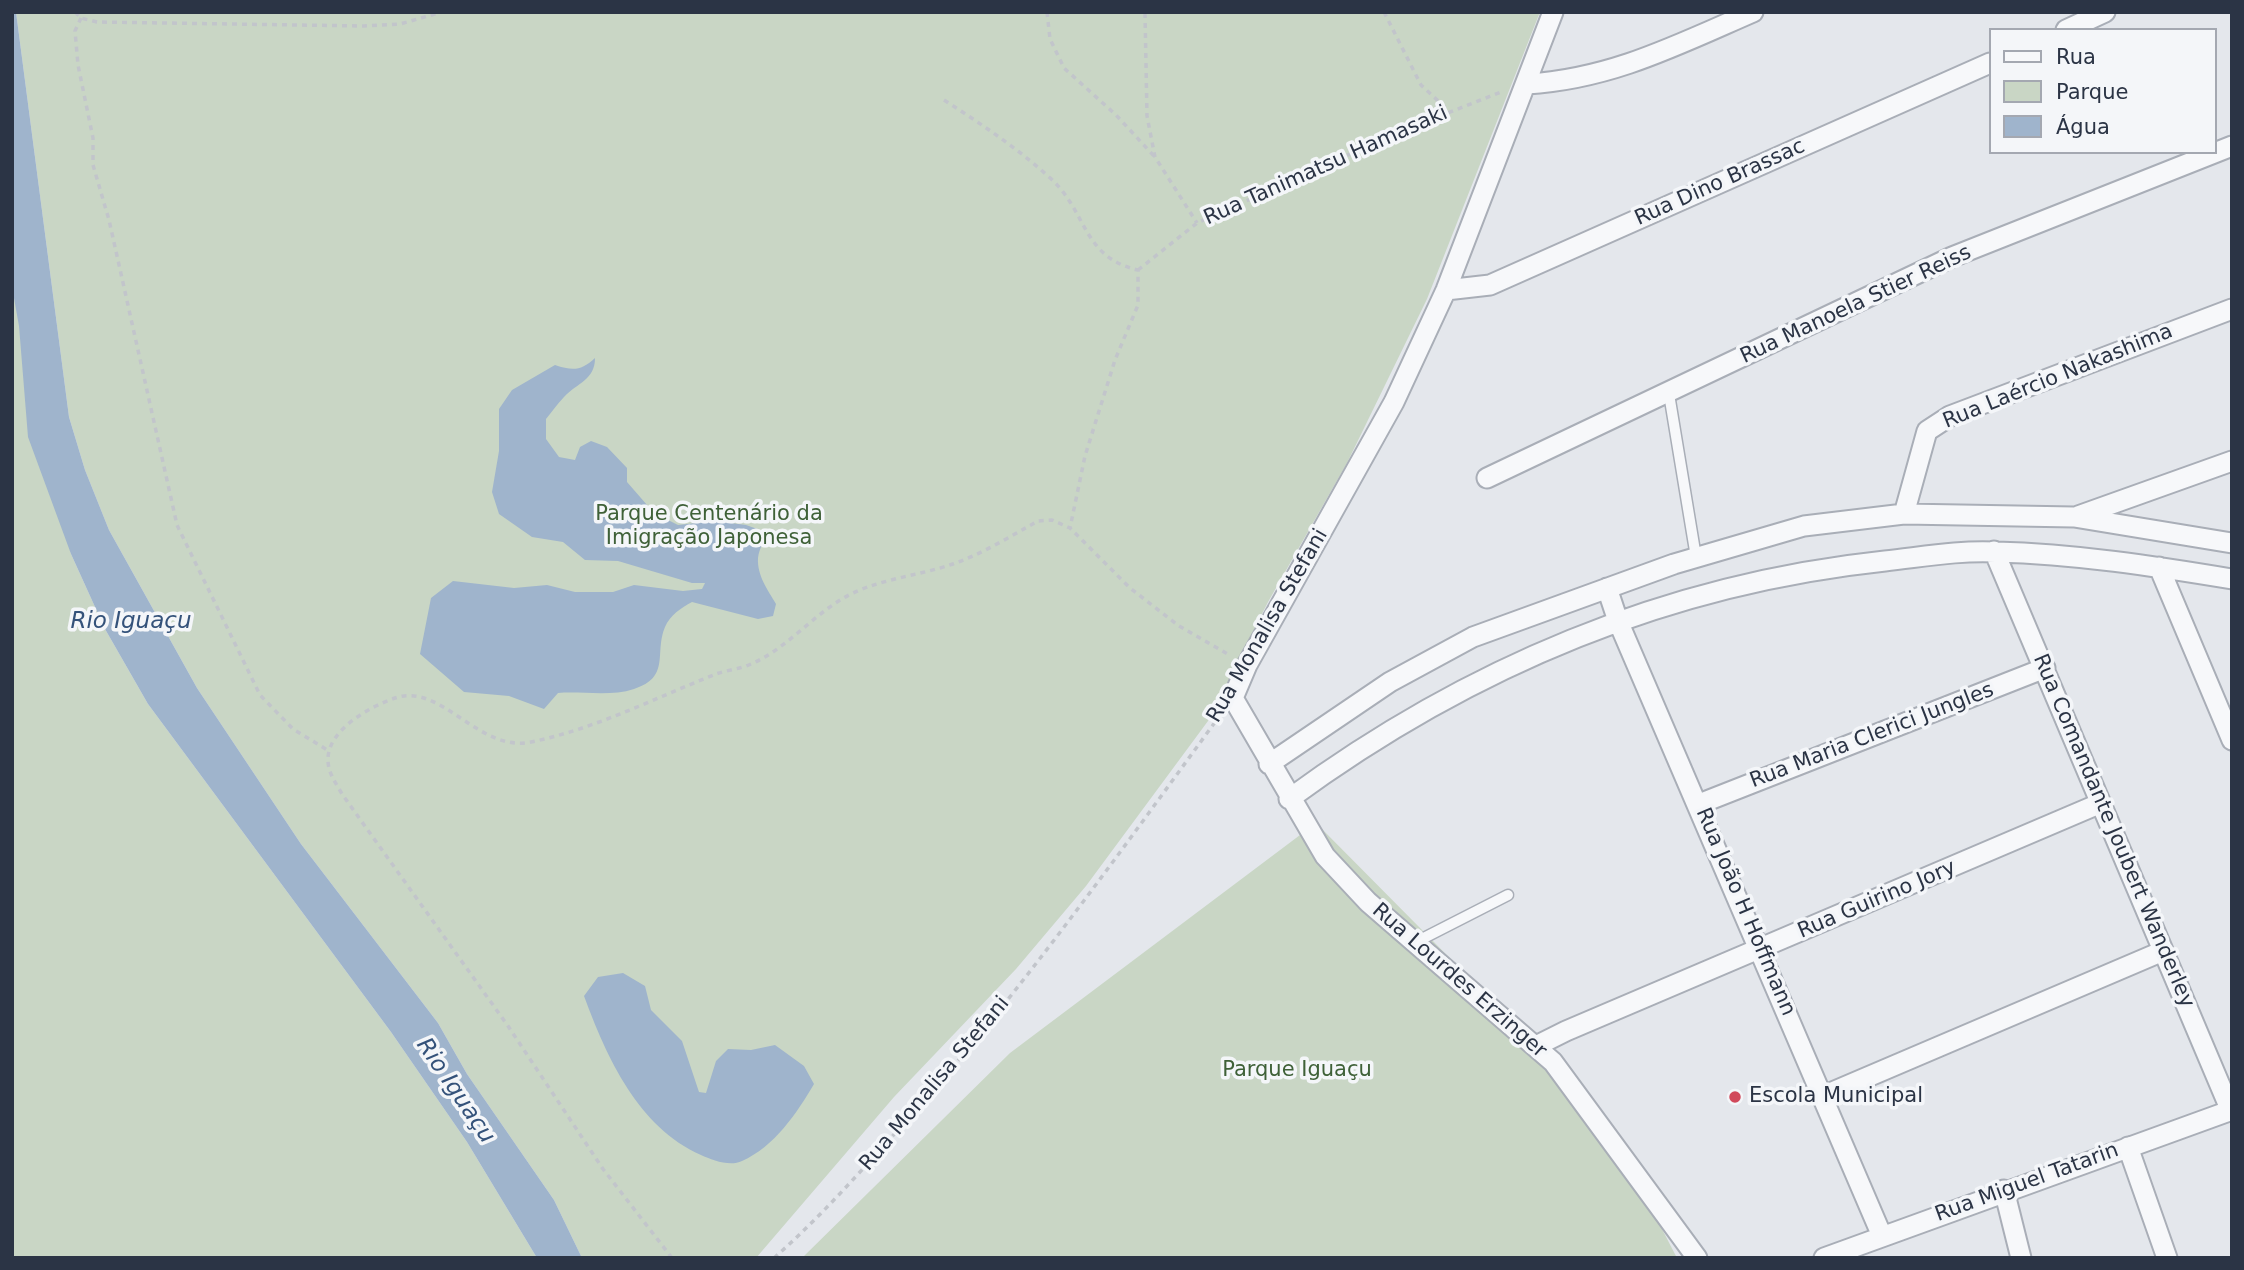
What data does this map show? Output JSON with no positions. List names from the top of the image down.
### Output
{
  "streets": {
    "street": [
      "Rua Dino Brassac",
      "Rua Manoela Stier Reiss",
      "Rua Laércio Nakashima",
      "Rua Monalisa Stefani",
      "Rua Maria Clerici Jungles",
      "Rua Comandante Joubert Wanderley",
      "Rua Guirino Jory",
      "Rua João H Hoffmann",
      "Rua Lourdes Erzinger",
      "Rua Miguel Tatarin"
    ],
    "path": ["Rua Tanimatsu Hamasaki"]
  },
  "crossings": [
    ["Rua Tanimatsu Hamasaki", "Rua Monalisa Stefani"],
    ["Rua Dino Brassac", "Rua Monalisa Stefani"],
    ["Rua Monalisa Stefani", "Rua Lourdes Erzinger"],
    ["Rua Maria Clerici Jungles", "Rua Comandante Joubert Wanderley"],
    ["Rua Maria Clerici Jungles", "Rua João H Hoffmann"],
    ["Rua Comandante Joubert Wanderley", "Rua Guirino Jory"],
    ["Rua Comandante Joubert Wanderley", "Rua Miguel Tatarin"],
    ["Rua Guirino Jory", "Rua João H Hoffmann"],
    ["Rua Guirino Jory", "Rua Lourdes Erzinger"],
    ["Rua João H Hoffmann", "Rua Miguel Tatarin"]
  ],
  "water": ["Rio Iguaçu"],
  "parks": ["Parque Centenário da Imigração Japonesa", "Parque Iguaçu"],
  "places": ["Escola Municipal"],
  "legend": ["Rua", "Parque", "Água"]
}
